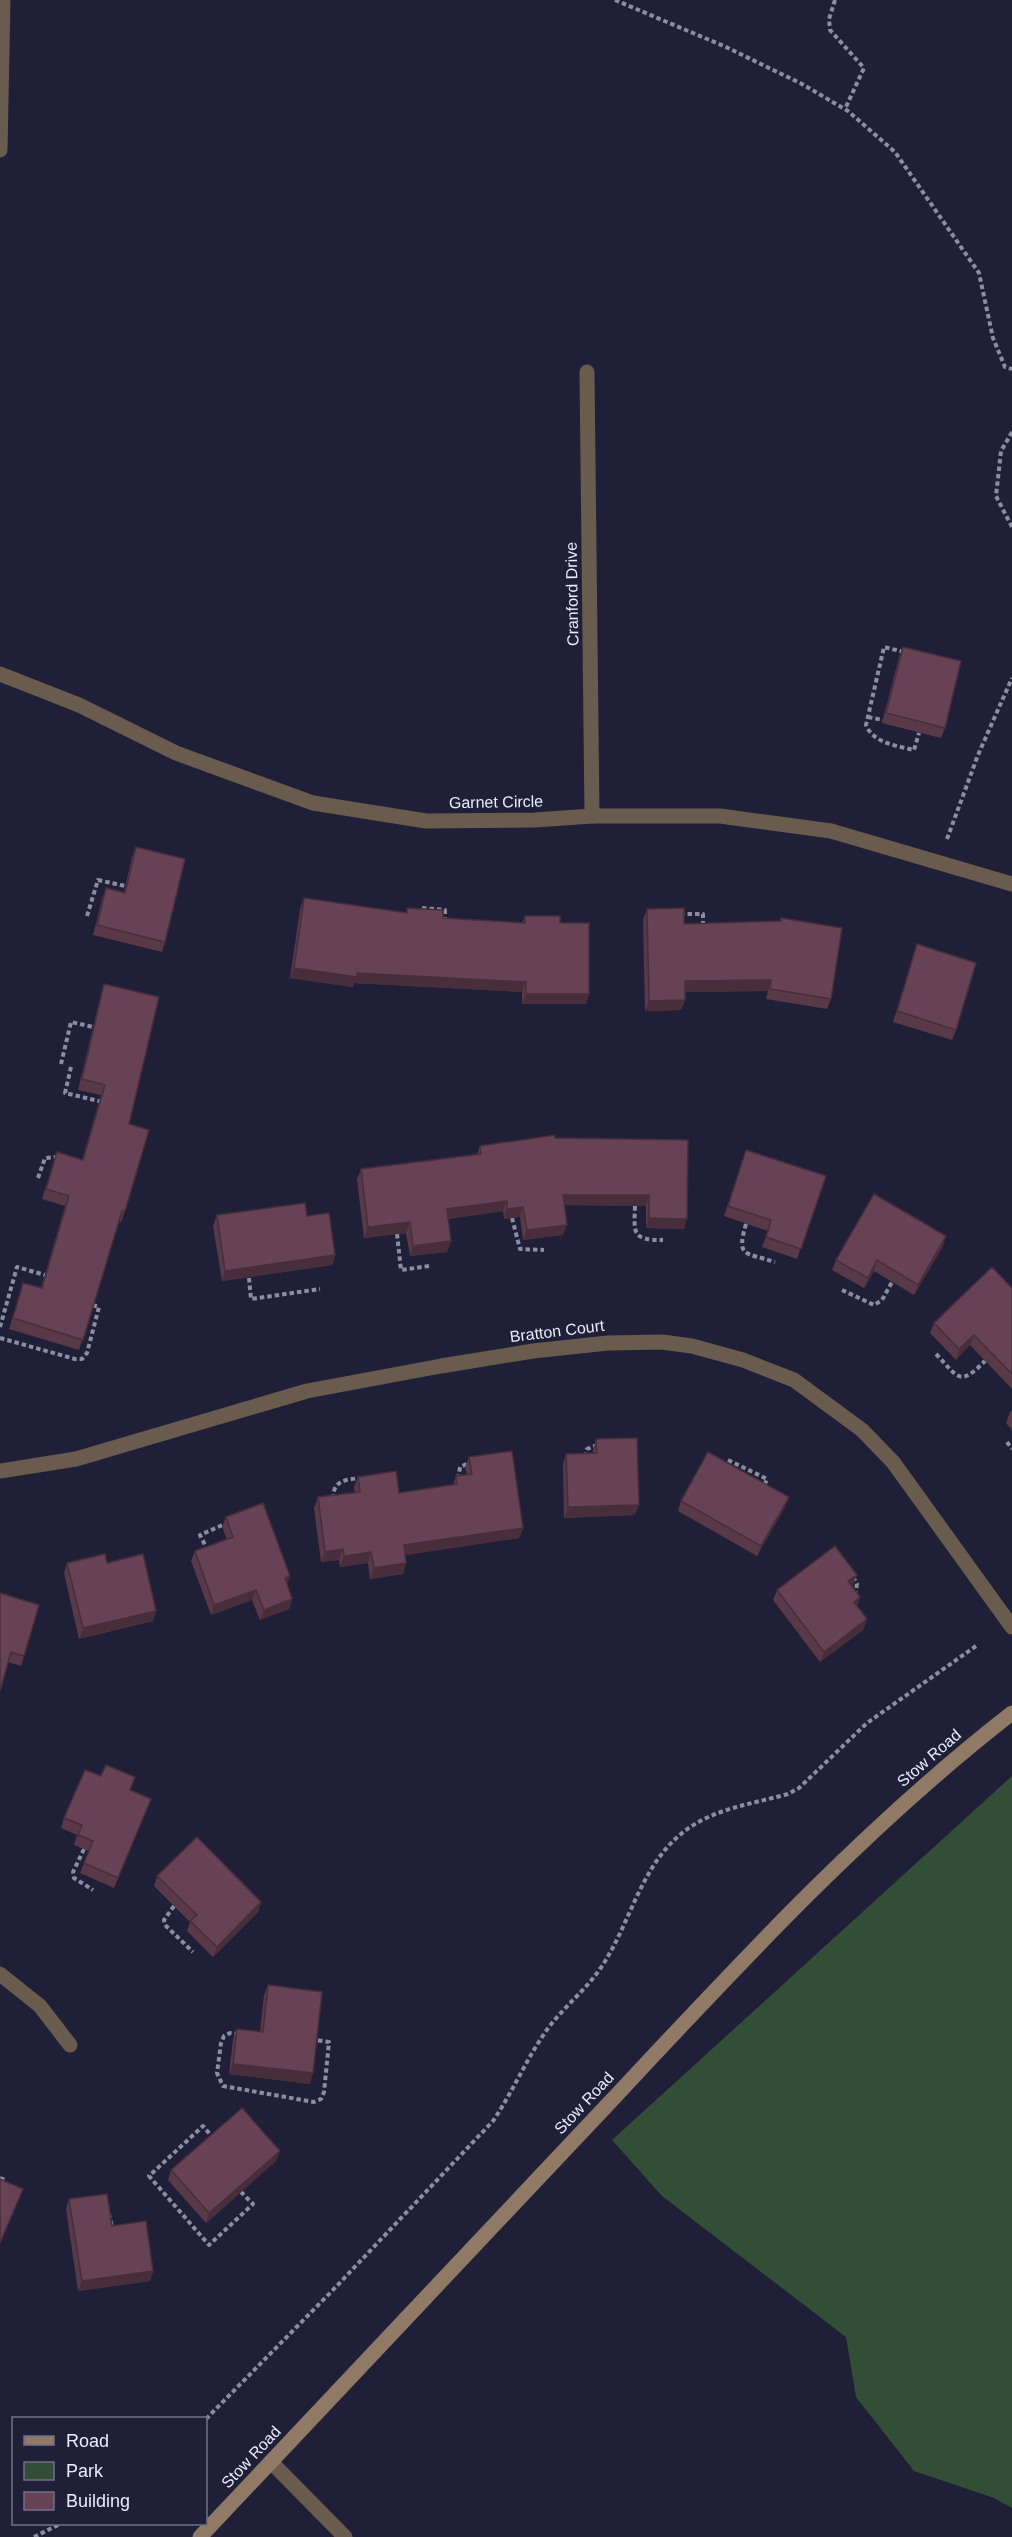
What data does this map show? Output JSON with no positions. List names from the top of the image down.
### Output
{
  "streets": {
    "street": [
      "Cranford Drive",
      "Garnet Circle",
      "Bratton Court",
      "Stow Road"
    ]
  },
  "crossings": [
    ["Cranford Drive", "Garnet Circle"]
  ],
  "legend": ["Road", "Park", "Building"]
}
